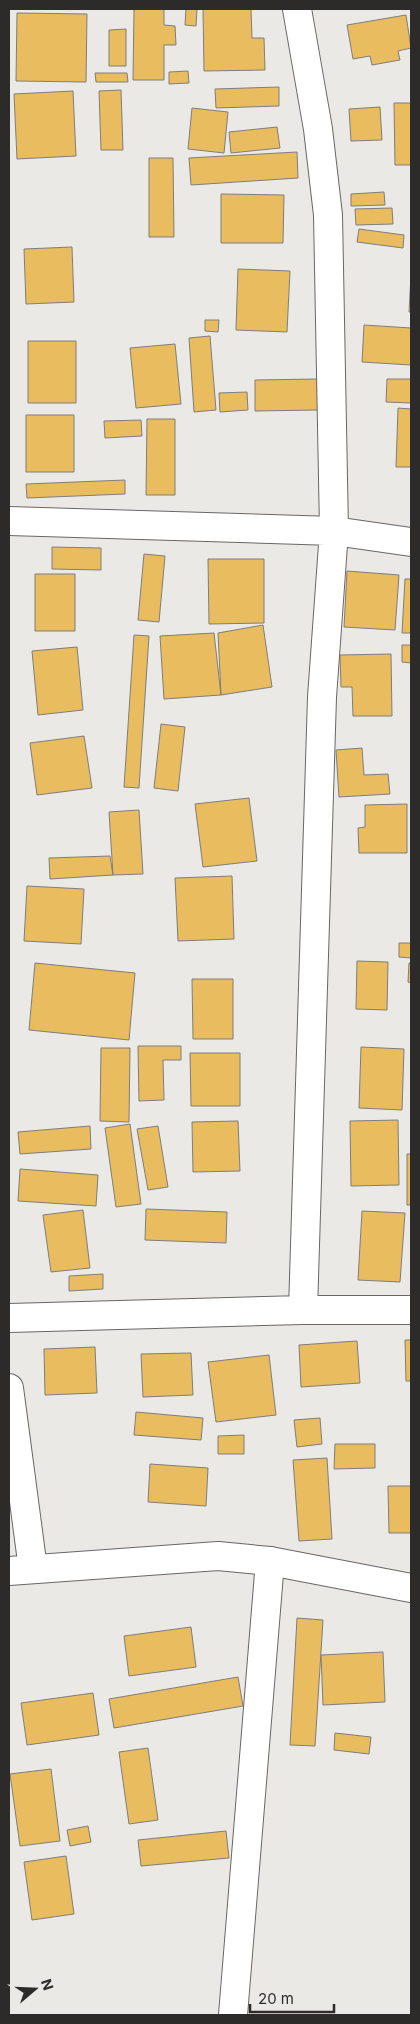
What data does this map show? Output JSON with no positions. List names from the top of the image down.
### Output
{
  "scale_bar": "20 m",
  "north": "right"
}
